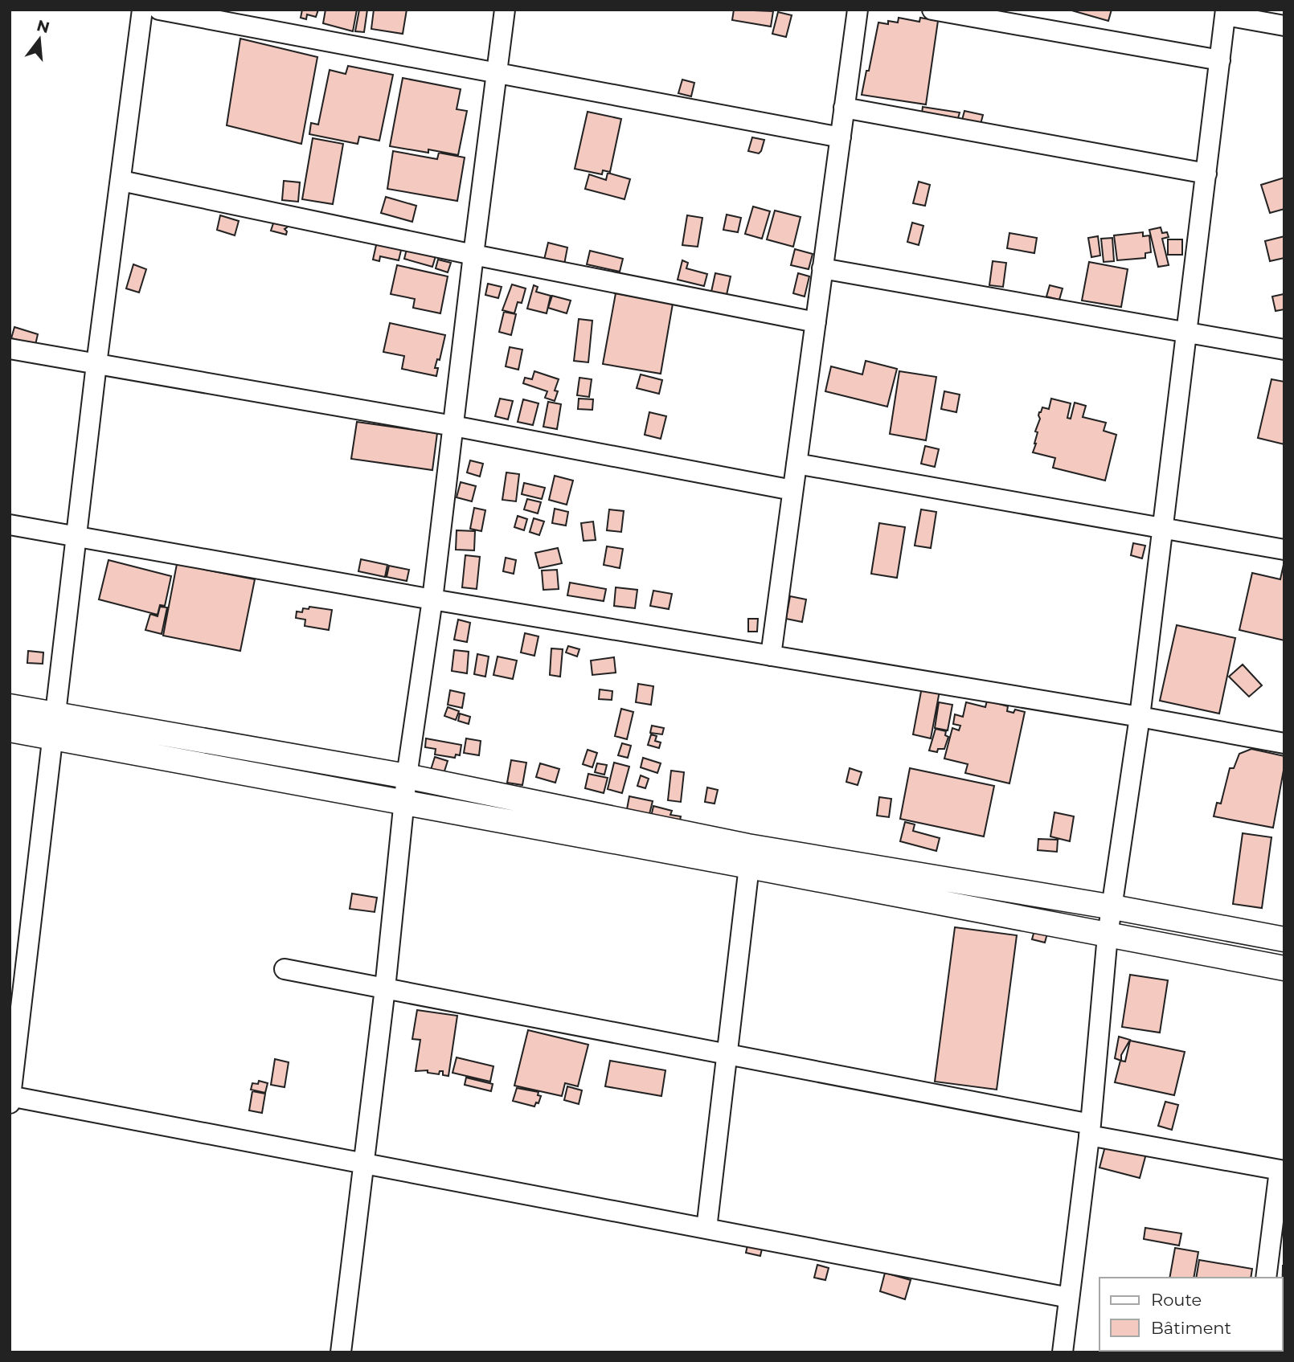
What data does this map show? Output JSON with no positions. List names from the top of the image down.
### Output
{
  "legend": ["Route", "Bâtiment"],
  "north": "top"
}
